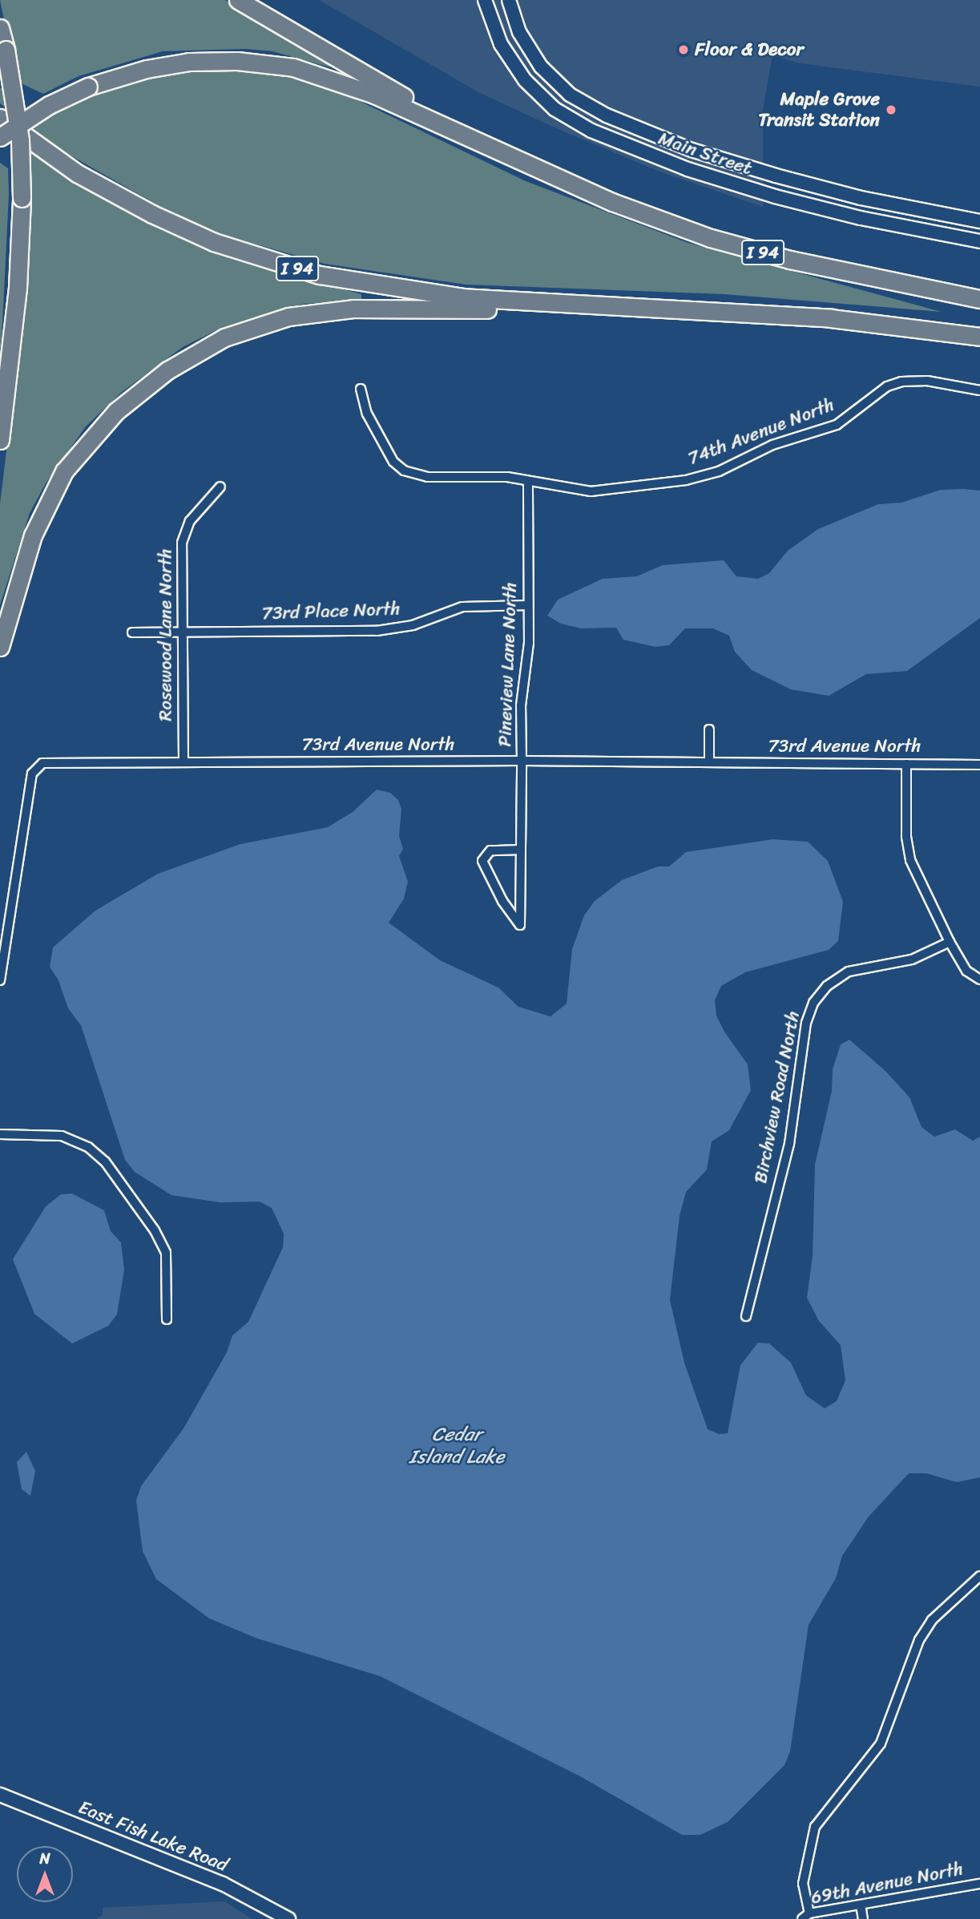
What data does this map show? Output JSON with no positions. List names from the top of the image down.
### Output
{
  "streets": {
    "highway": ["I 94"],
    "street": [
      "Main Street",
      "74th Avenue North",
      "73rd Place North",
      "Rosewood Lane North",
      "Pineview Lane North",
      "73rd Avenue North",
      "Birchview Road North",
      "East Fish Lake Road",
      "69th Avenue North"
    ]
  },
  "crossings": [
    ["74th Avenue North", "Pineview Lane North"],
    ["73rd Place North", "Rosewood Lane North"],
    ["73rd Place North", "Pineview Lane North"],
    ["Rosewood Lane North", "73rd Avenue North"],
    ["Pineview Lane North", "73rd Avenue North"]
  ],
  "water": ["Cedar Island Lake"],
  "places": ["Floor & Decor", "Maple Grove Transit Station"],
  "north": "top"
}
